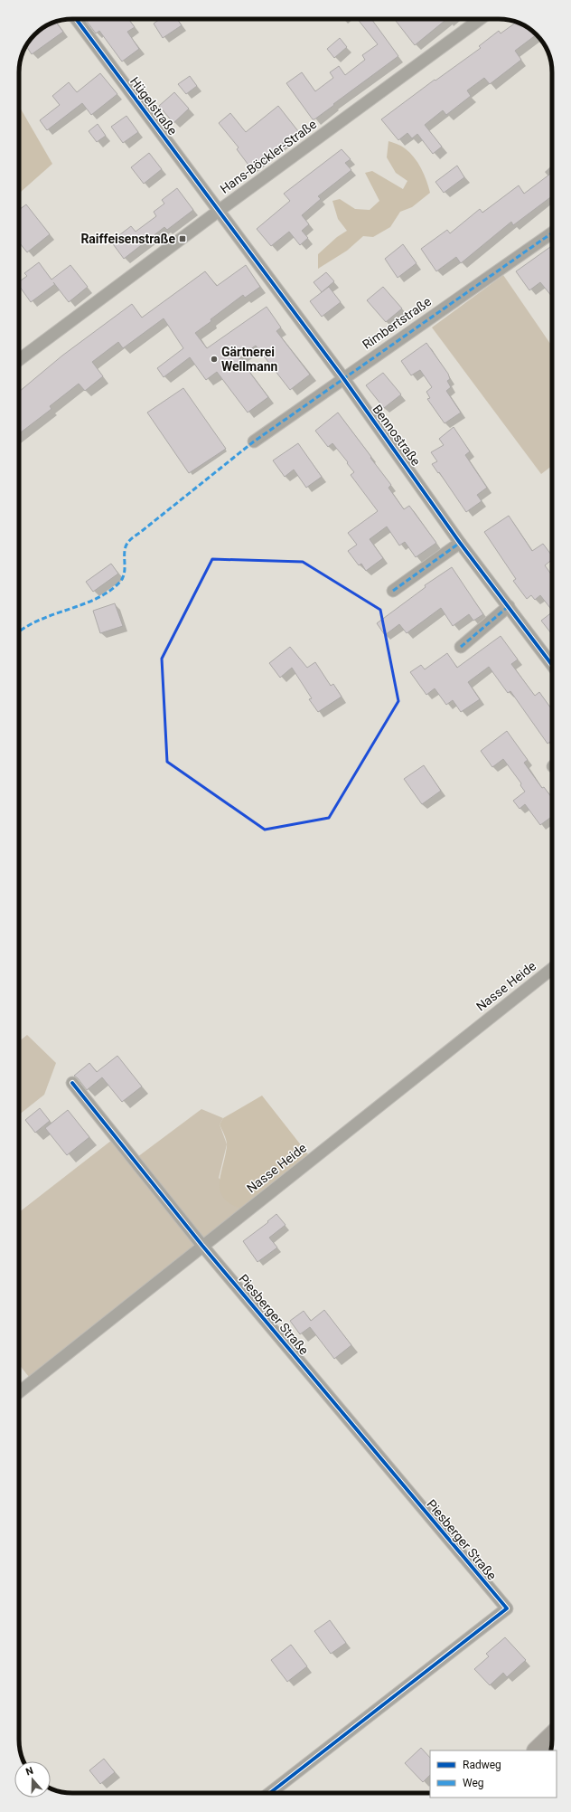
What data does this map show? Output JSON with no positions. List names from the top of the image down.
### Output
{
  "streets": {
    "street": [
      "Hügelstraße",
      "Hans-Böckler-Straße",
      "Rimbertstraße",
      "Bennostraße",
      "Nasse Heide",
      "Piesberger Straße"
    ]
  },
  "crossings": [
    ["Hügelstraße", "Hans-Böckler-Straße"],
    ["Hügelstraße", "Bennostraße"],
    ["Hans-Böckler-Straße", "Bennostraße"],
    ["Rimbertstraße", "Bennostraße"],
    ["Nasse Heide", "Piesberger Straße"]
  ],
  "places": {
    "transit": ["Raiffeisenstraße"],
    "other": ["Gärtnerei Wellmann"]
  },
  "legend": ["Radweg", "Weg"],
  "north": "top"
}
